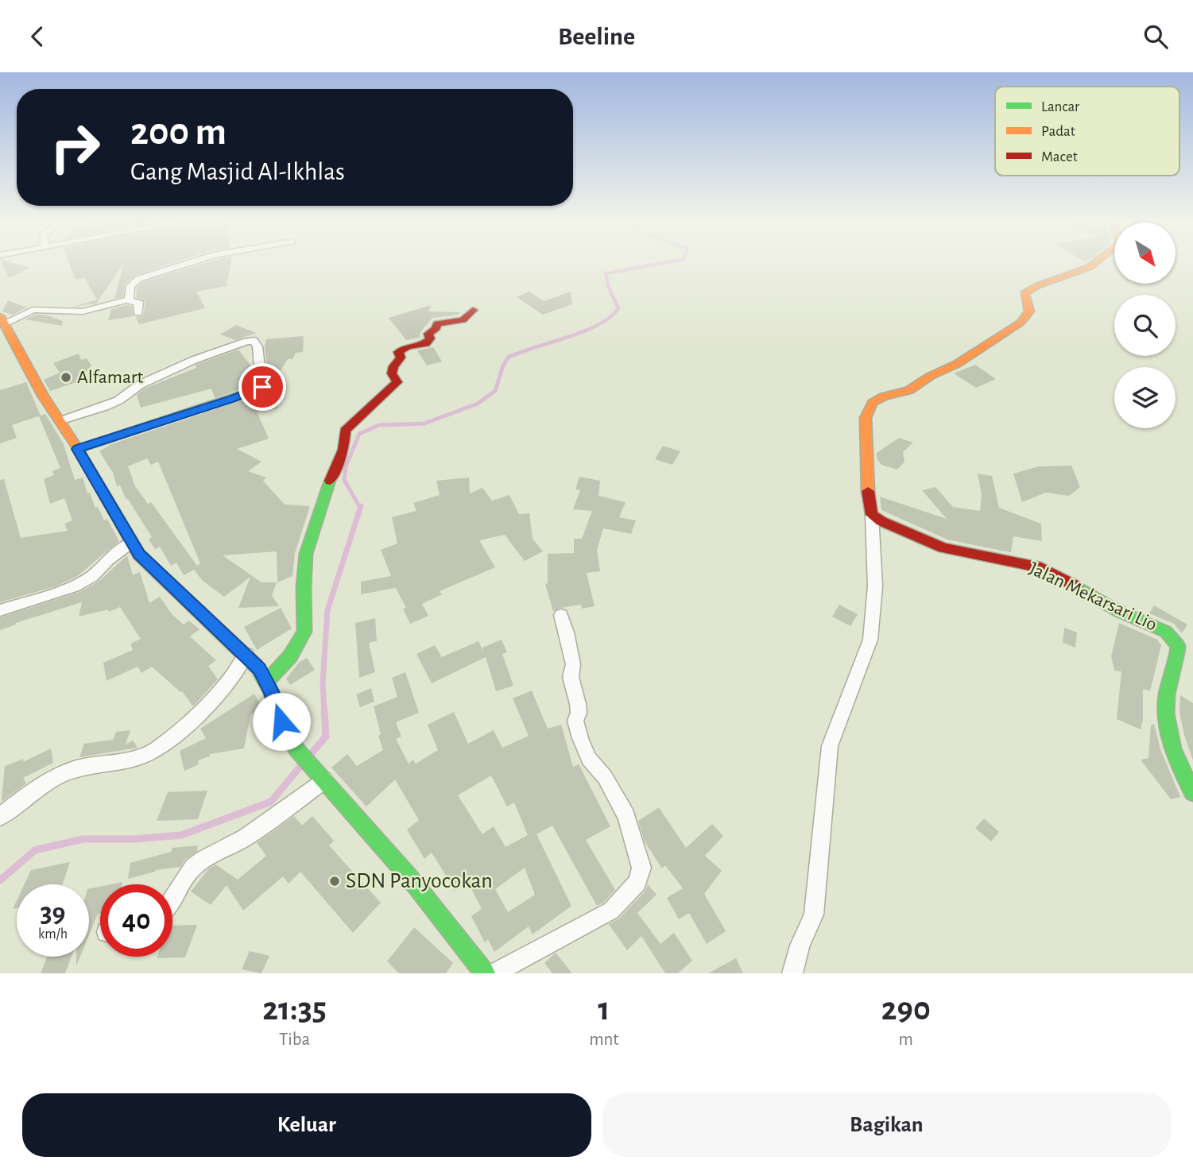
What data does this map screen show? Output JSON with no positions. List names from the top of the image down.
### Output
{
  "streets": {
    "street": ["Jalan Mekarsari Lio"]
  },
  "places": ["Alfamart", "SDN Panyocokan"],
  "legend": ["Lancar", "Padat", "Macet"],
  "north": "bottom right",
  "page": {
    "header": "Beeline",
    "turn": ["200 m", "Gang Masjid Al-Ikhlas"],
    "speed": "39 km/h",
    "limit": "40",
    "eta": [
      "21:35",
      "Tiba",
      "1",
      "mnt",
      "290",
      "m"
    ],
    "buttons": ["Keluar", "Bagikan"]
  }
}
